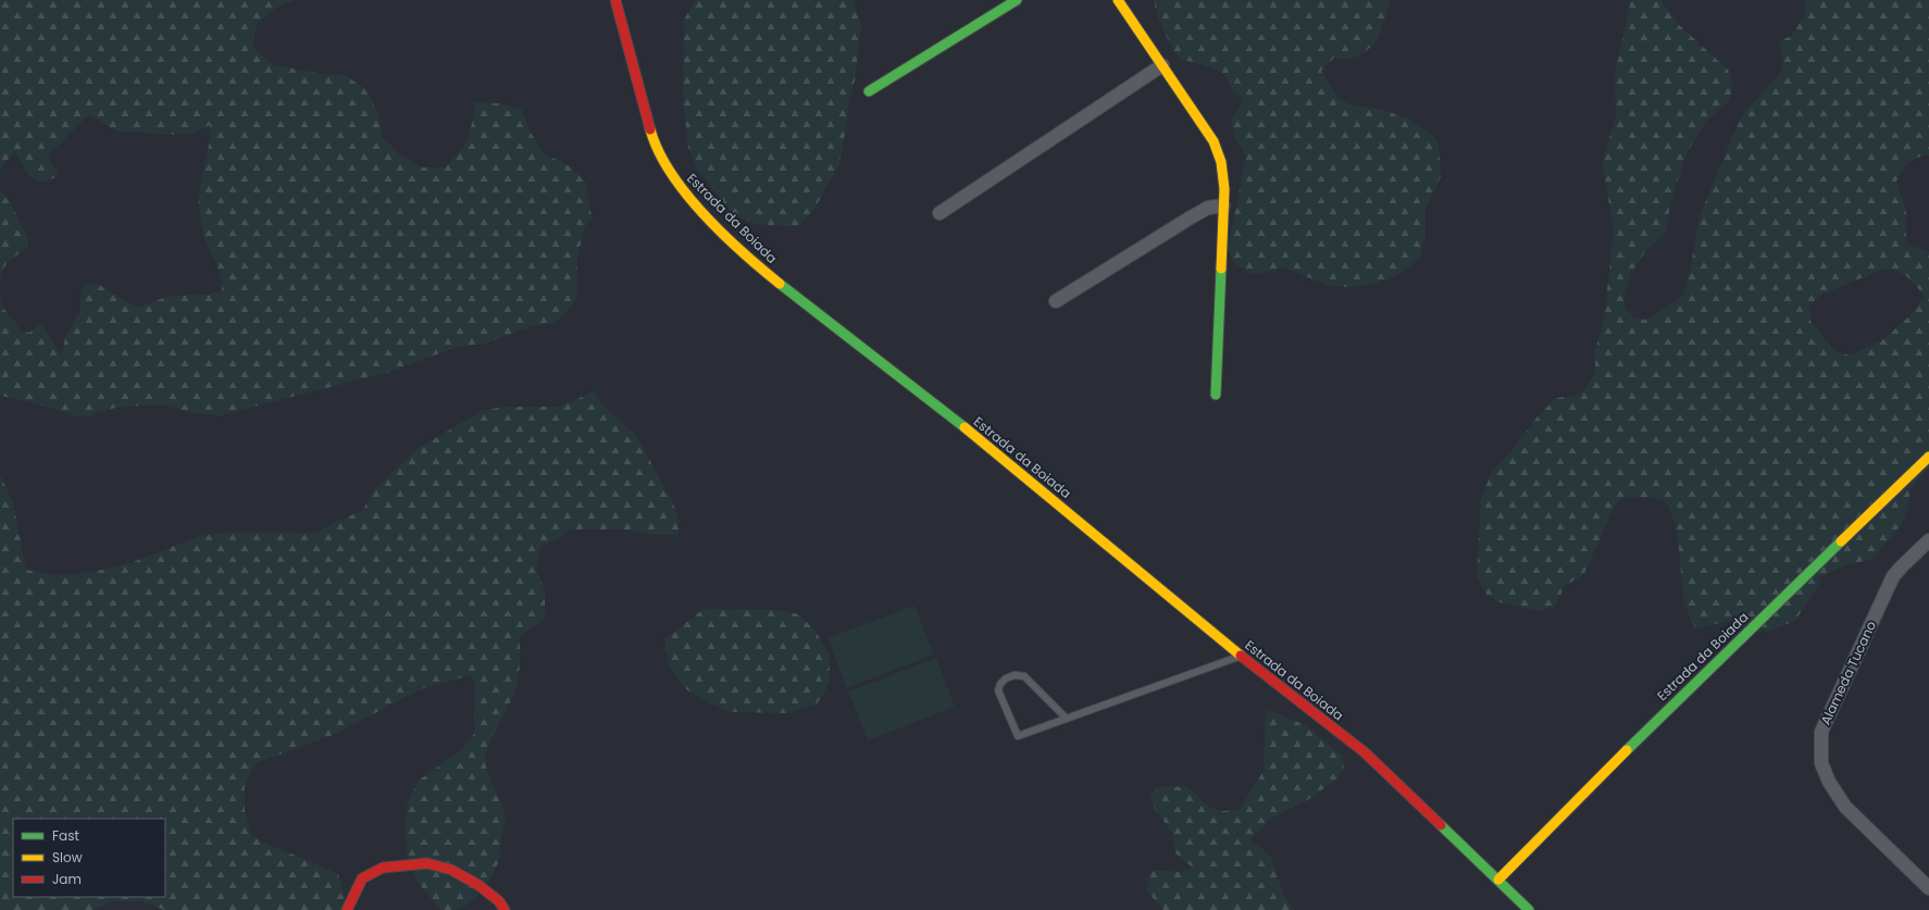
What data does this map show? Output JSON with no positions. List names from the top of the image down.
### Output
{
  "streets": {
    "street": ["Estrada da Boiada", "Alameda Tucano"]
  },
  "legend": ["Fast", "Slow", "Jam"]
}
